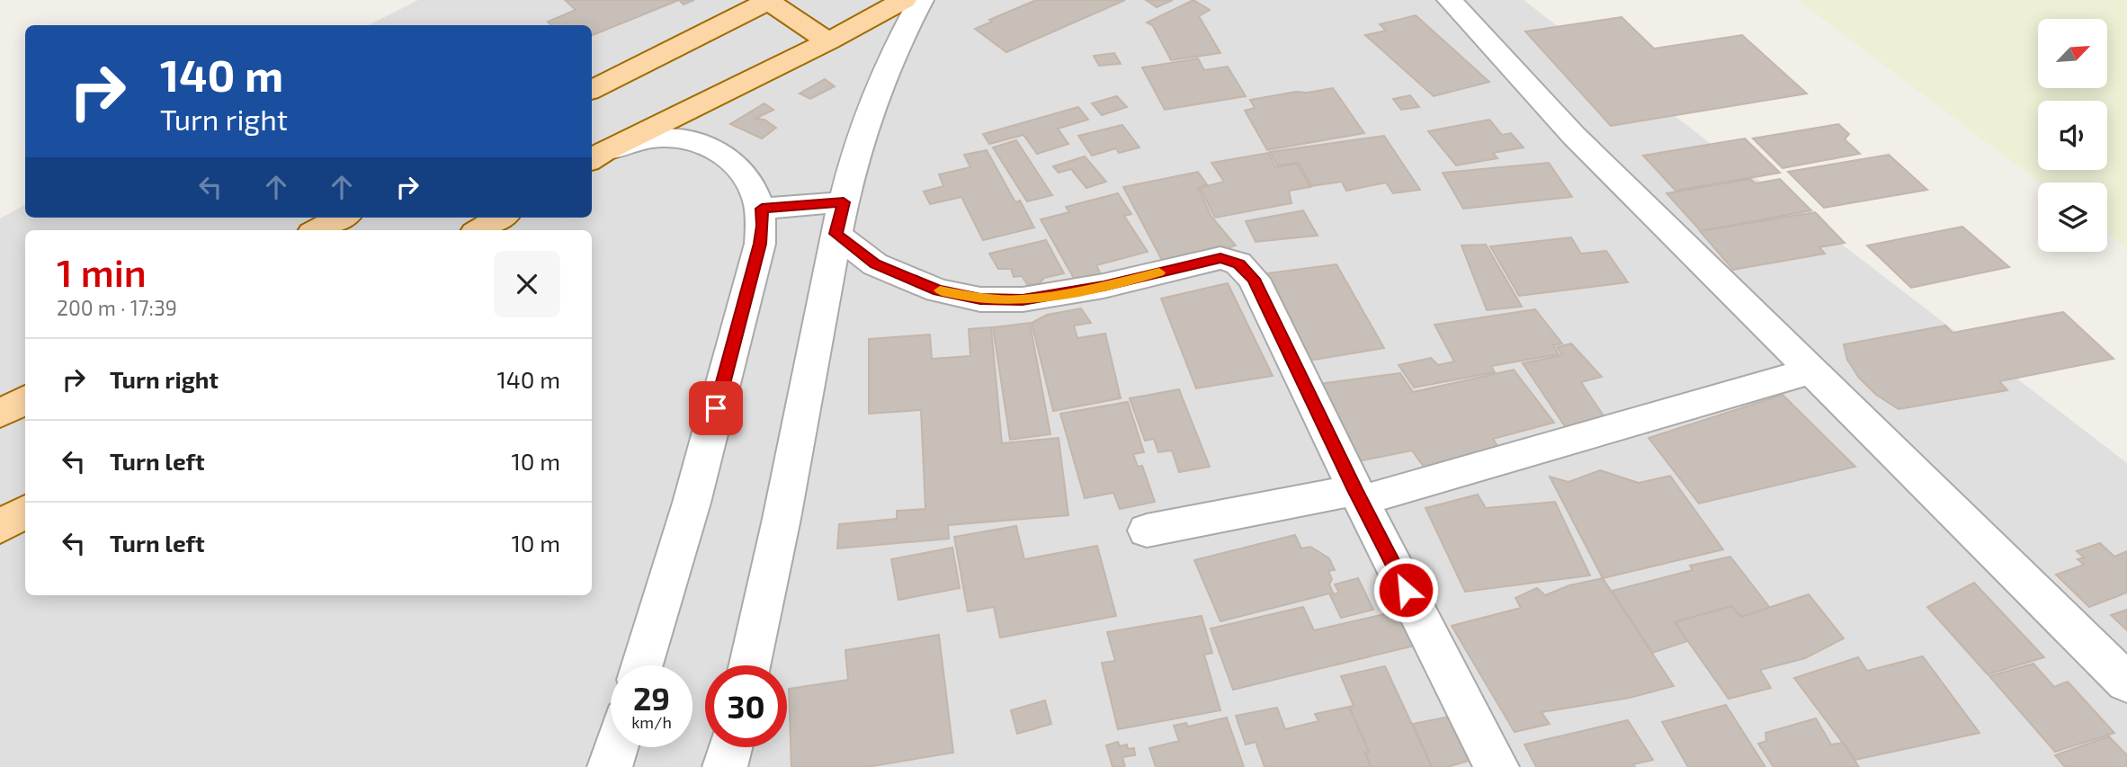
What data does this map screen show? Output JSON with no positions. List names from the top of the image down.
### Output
{
  "north": "top right",
  "page": {
    "turn": ["140 m", "Turn right"],
    "heading": ["1 min", "200 m · 17:39"],
    "list": [
      {
        "name": "Turn right",
        "value": "140 m"
      },
      {
        "name": "Turn left",
        "value": "10 m"
      },
      {
        "name": "Turn left",
        "value": "10 m"
      }
    ],
    "speed": "29 km/h",
    "limit": "30"
  }
}
